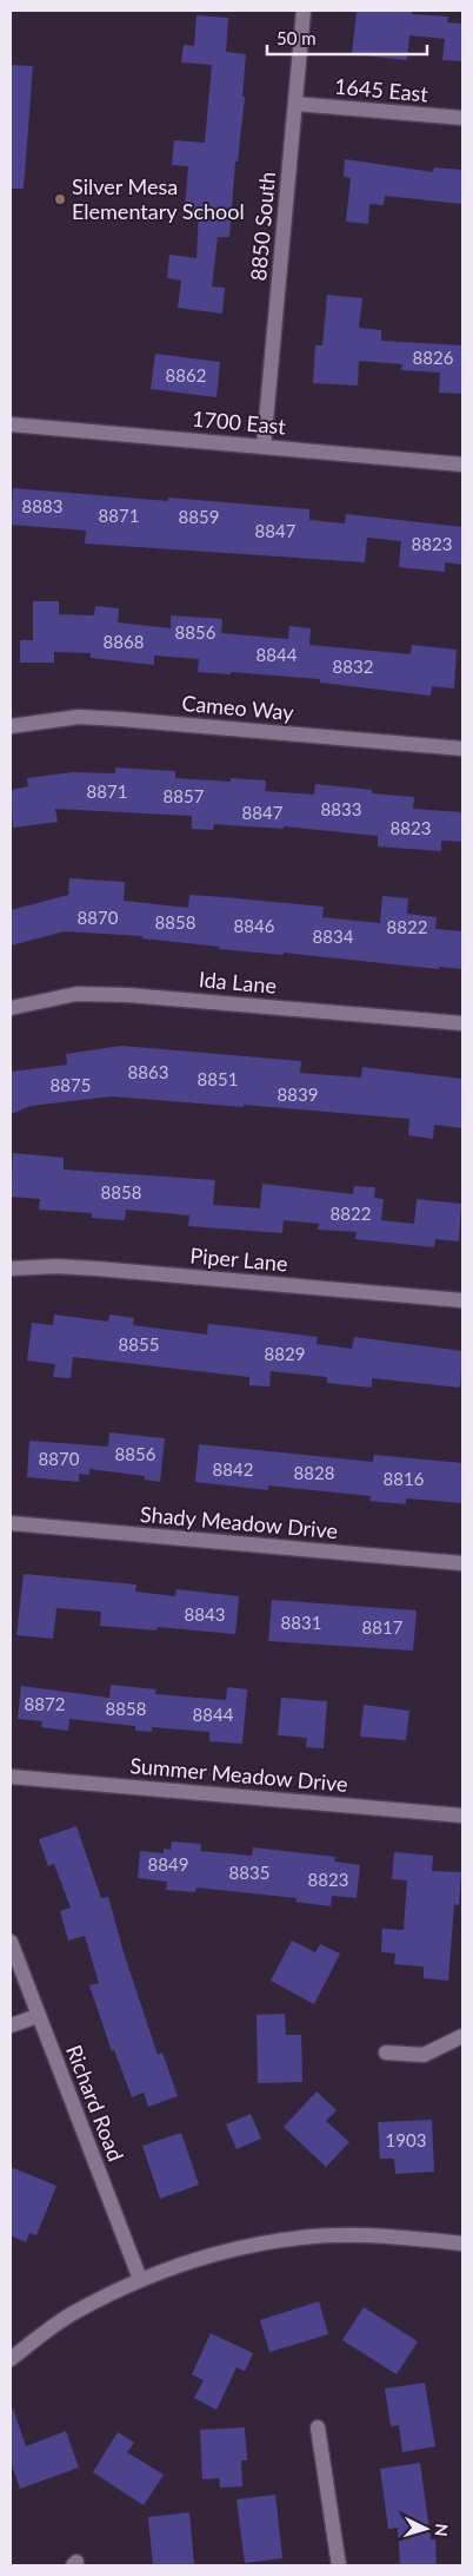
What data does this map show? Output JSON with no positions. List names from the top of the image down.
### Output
{
  "streets": {
    "street": [
      "1645 East",
      "8850 South",
      "1700 East",
      "Cameo Way",
      "Ida Lane",
      "Piper Lane",
      "Shady Meadow Drive",
      "Summer Meadow Drive",
      "Richard Road"
    ]
  },
  "crossings": [
    ["1645 East", "8850 South"],
    ["8850 South", "1700 East"]
  ],
  "places": ["Silver Mesa Elementary School"],
  "house_numbers": [
    "8826",
    "8862",
    "8883",
    "8871",
    "8859",
    "8847",
    "8823",
    "8856",
    "8868",
    "8844",
    "8832",
    "8871",
    "8857",
    "8833",
    "8847",
    "8823",
    "8870",
    "8858",
    "8846",
    "8822",
    "8834",
    "8863",
    "8851",
    "8875",
    "8839",
    "8858",
    "8822",
    "8855",
    "8829",
    "8856",
    "8870",
    "8842",
    "8828",
    "8816",
    "8843",
    "8831",
    "8817",
    "8872",
    "8858",
    "8844",
    "8849",
    "8835",
    "8823",
    "1903"
  ],
  "scale_bar": "50 m",
  "north": "right"
}
